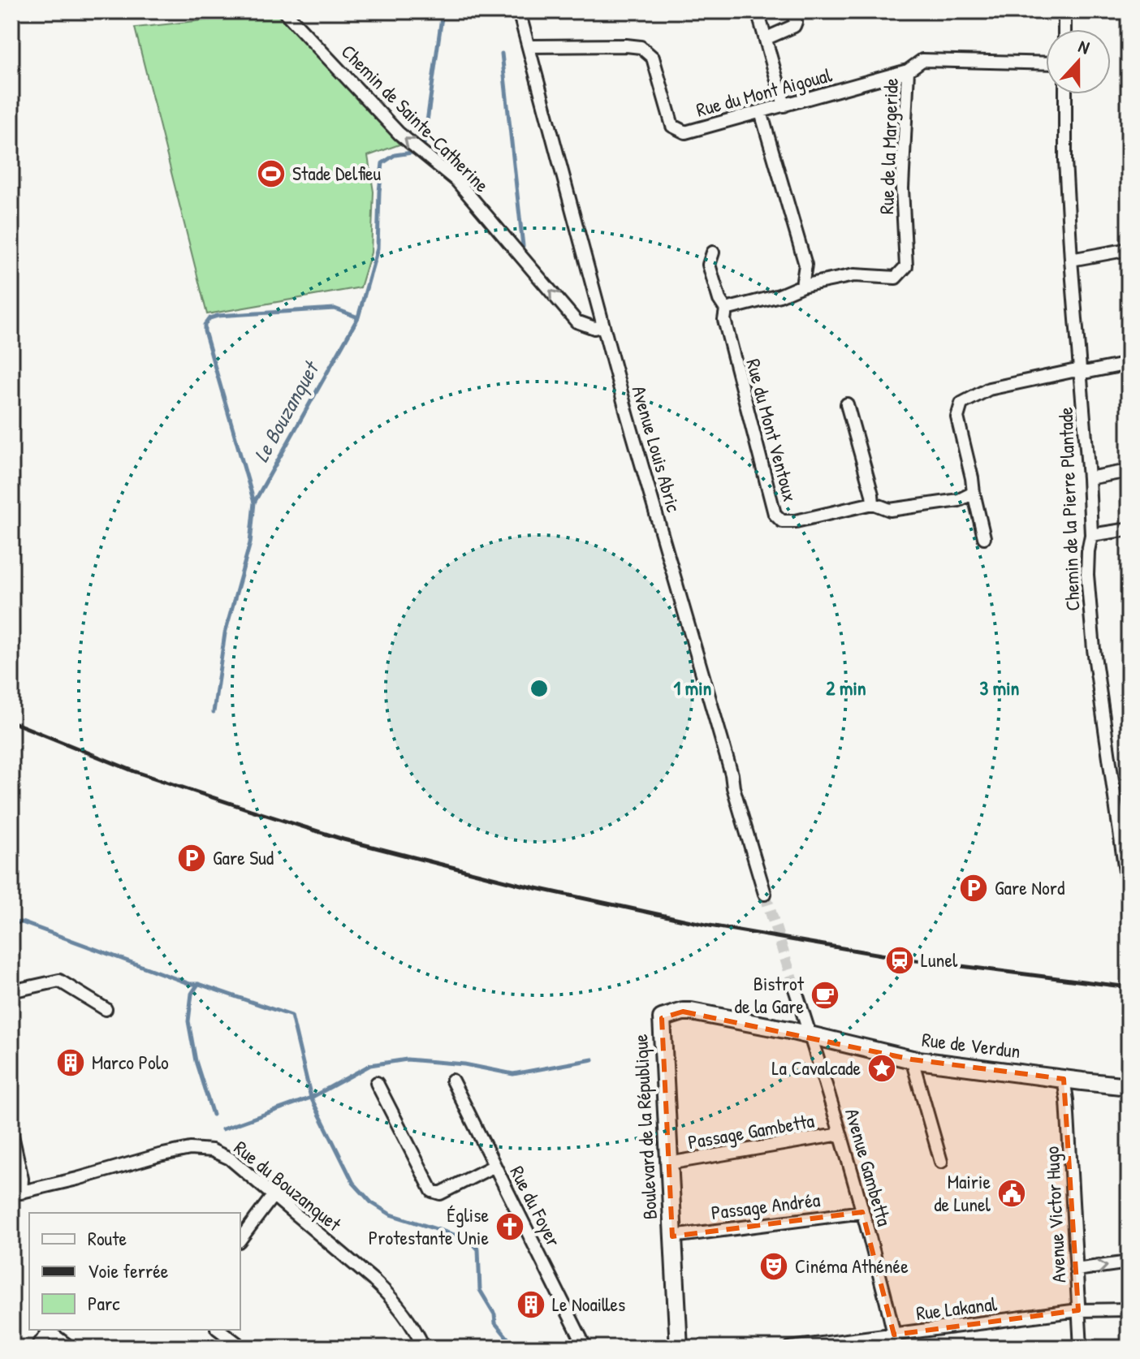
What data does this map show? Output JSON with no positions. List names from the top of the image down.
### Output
{
  "streets": {
    "main road": ["Rue de Verdun", "Boulevard de la République"],
    "street": [
      "Rue du Mont Aigoual",
      "Chemin de Sainte-Catherine",
      "Rue de la Margeride",
      "Rue du Mont Ventoux",
      "Avenue Louis Abric",
      "Chemin de la Pierre Plantade",
      "Passage Gambetta",
      "Avenue Gambetta",
      "Rue du Bouzanquet",
      "Rue du Foyer",
      "Passage Andréa",
      "Avenue Victor Hugo",
      "Rue Lakanal"
    ]
  },
  "crossings": [
    ["Rue du Mont Aigoual", "Rue de la Margeride"],
    ["Rue du Mont Aigoual", "Avenue Louis Abric"],
    ["Chemin de Sainte-Catherine", "Avenue Louis Abric"],
    ["Rue de Verdun", "Boulevard de la République"],
    ["Rue de Verdun", "Avenue Gambetta"],
    ["Rue de Verdun", "Avenue Victor Hugo"],
    ["Boulevard de la République", "Passage Gambetta"],
    ["Boulevard de la République", "Avenue Gambetta"],
    ["Boulevard de la République", "Passage Andréa"],
    ["Passage Gambetta", "Avenue Gambetta"],
    ["Avenue Gambetta", "Passage Andréa"],
    ["Avenue Gambetta", "Rue Lakanal"],
    ["Avenue Victor Hugo", "Rue Lakanal"]
  ],
  "one_way": ["Chemin de Sainte-Catherine"],
  "water": ["Le Bouzanquet"],
  "places": {
    "sports": ["Stade Delfieu"],
    "parking": ["Gare Sud", "Gare Nord"],
    "station": ["Lunel"],
    "cafe": ["Bistrot de la Gare"],
    "building": ["Marco Polo", "Le Noailles"],
    "place": ["La Cavalcade"],
    "public building": ["Mairie de Lunel"],
    "church": ["Église Protestante Unie"],
    "theatre": ["Cinéma Athénée"]
  },
  "legend": ["Route", "Voie ferrée", "Parc"],
  "north": "top",
  "rings": ["1 min", "2 min", "3 min"]
}
